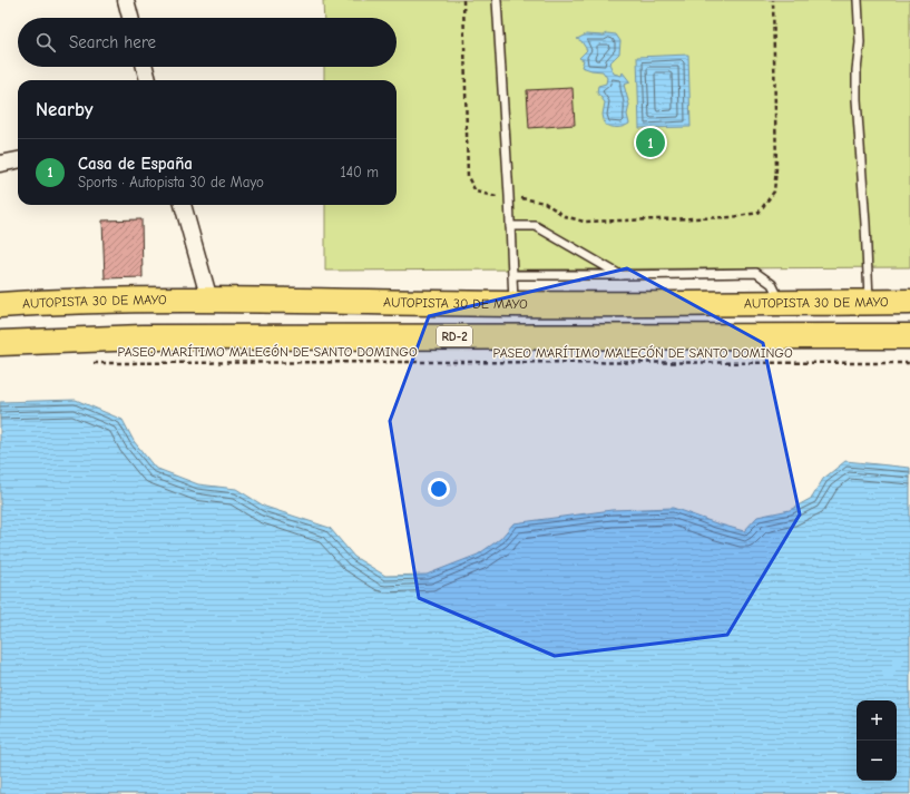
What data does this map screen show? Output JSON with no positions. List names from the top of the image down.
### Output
{
  "streets": {
    "highway": ["AUTOPISTA 30 DE MAYO", "RD-2"],
    "path": ["PASEO MARÍTIMO MALECÓN DE SANTO DOMINGO"]
  },
  "page": {
    "search": "Search here",
    "heading": "Nearby",
    "pins": "1",
    "list": [
      {
        "mark": "1",
        "name": "Casa de España",
        "note": "Sports · Autopista 30 de Mayo",
        "value": "140 m"
      }
    ],
    "map_buttons": ["+", "−"]
  }
}
